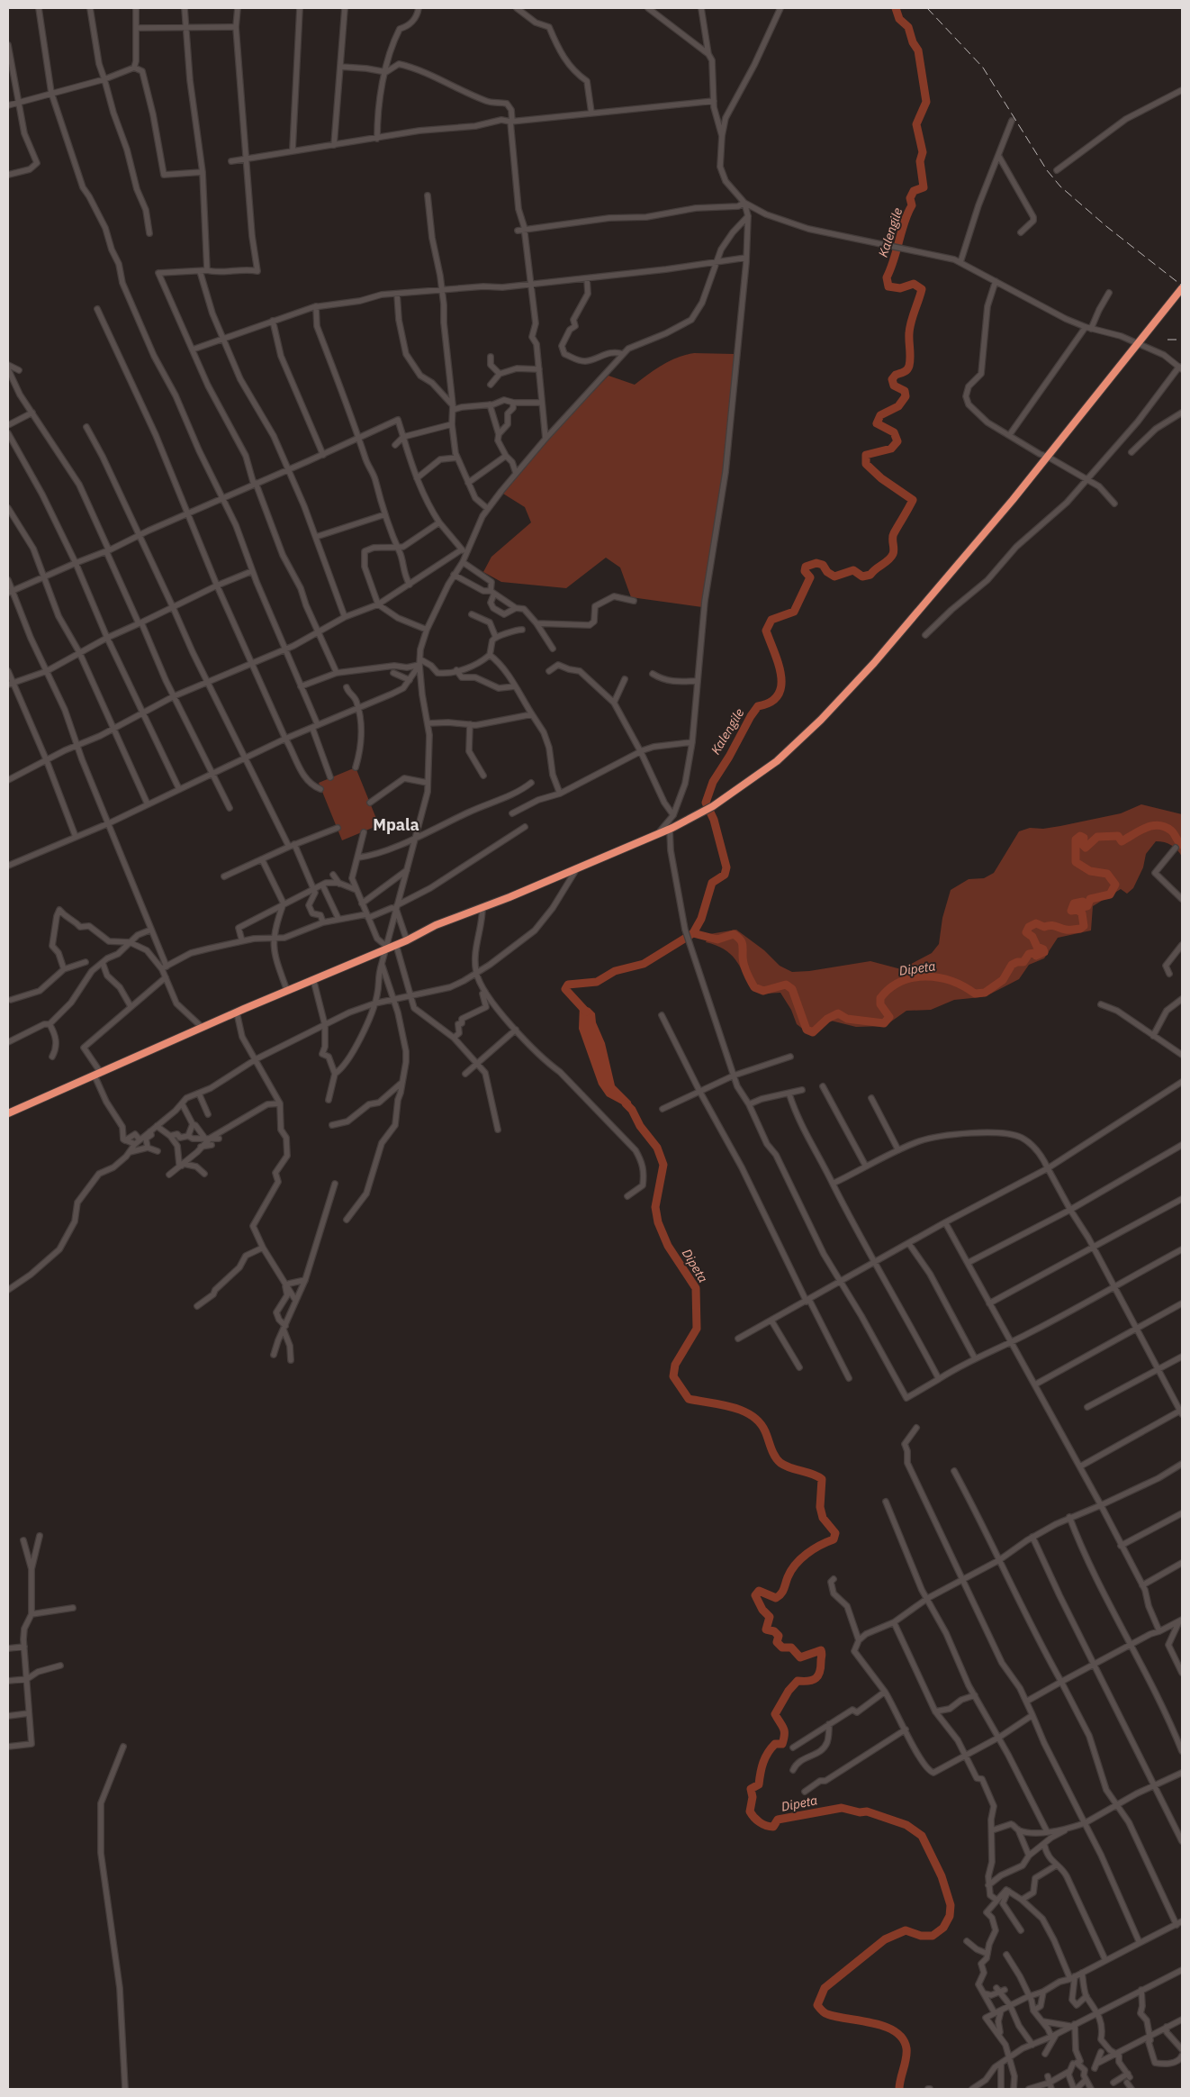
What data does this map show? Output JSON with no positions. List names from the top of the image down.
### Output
{
  "districts": ["Mpala"],
  "water": ["Kalengile", "Dipeta"]
}
